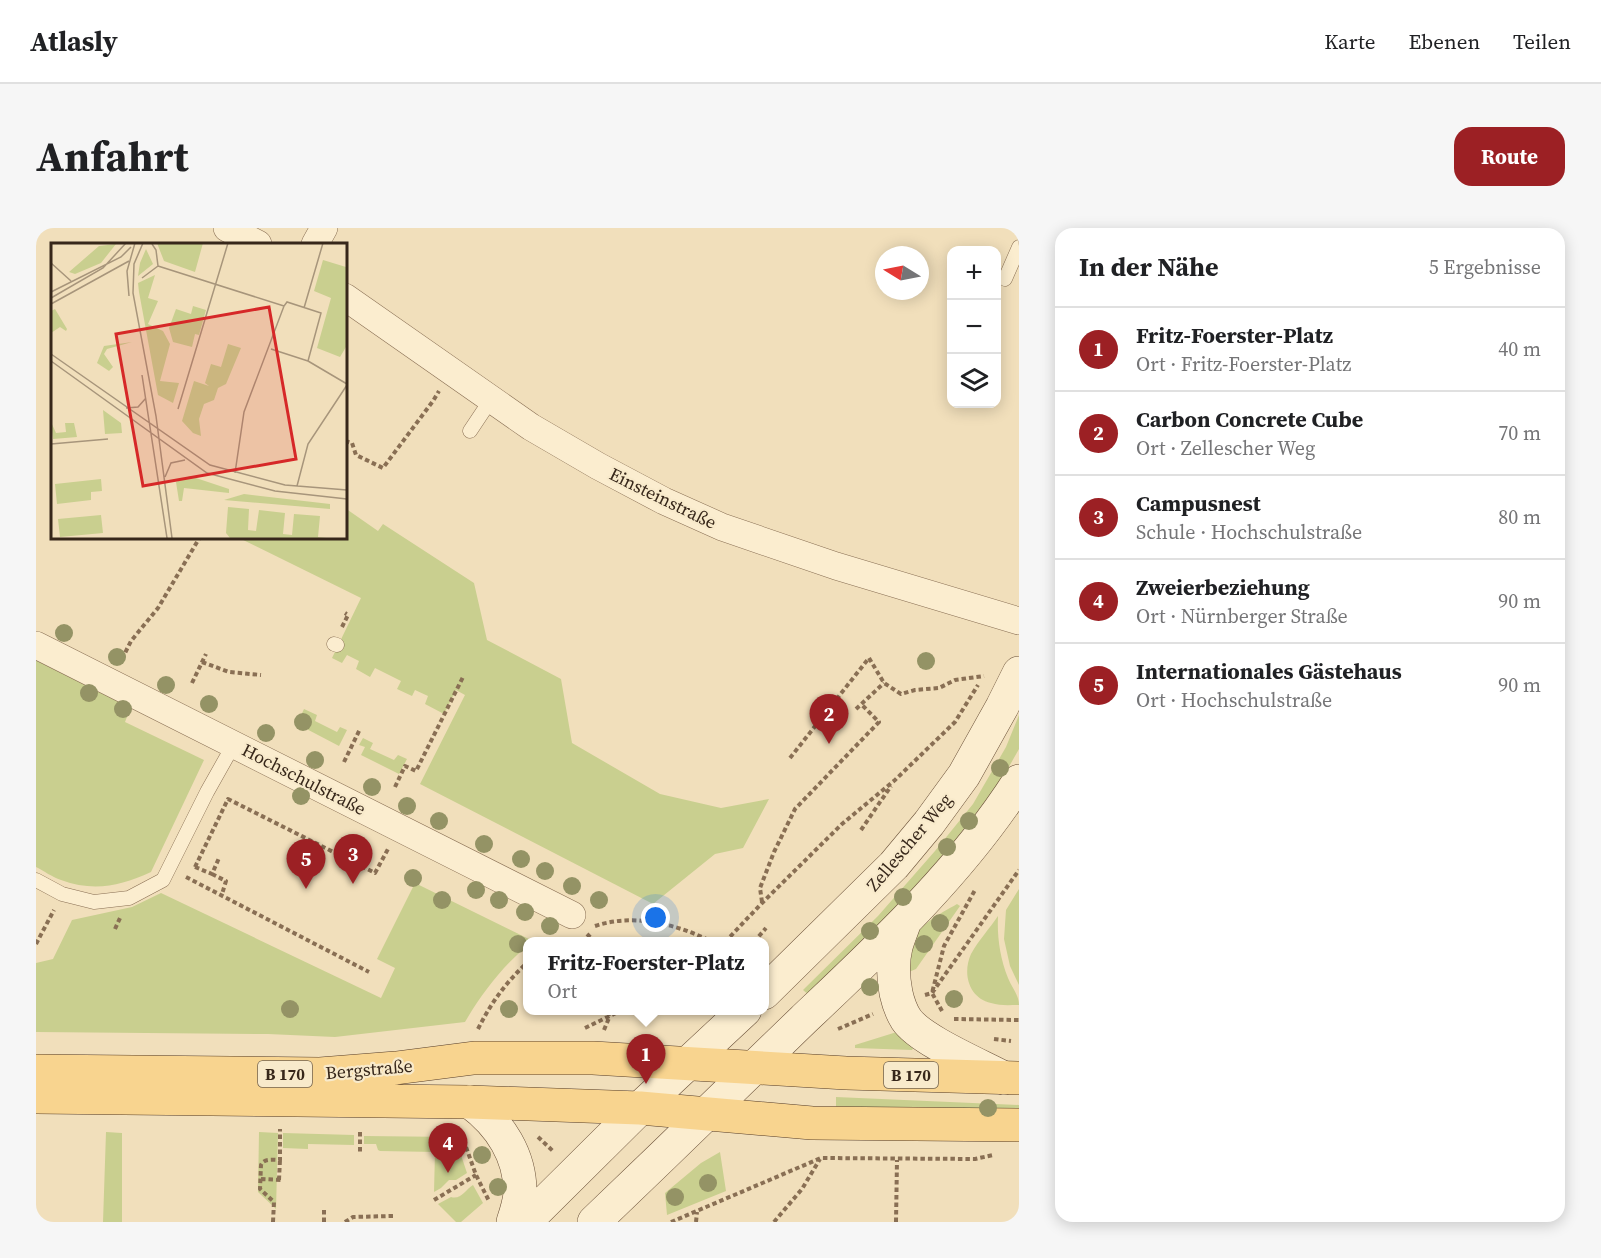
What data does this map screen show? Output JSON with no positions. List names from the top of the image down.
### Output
{
  "streets": {
    "main road": ["Zellescher Weg", "Bergstraße", "B 170"],
    "street": ["Einsteinstraße", "Hochschulstraße"]
  },
  "crossings": [
    ["Bergstraße", "B 170"]
  ],
  "north": "left",
  "page": {
    "header": "Atlasly",
    "nav": ["Karte", "Ebenen", "Teilen"],
    "title": "Anfahrt",
    "buttons": "Route",
    "heading": ["In der Nähe", "5 Ergebnisse"],
    "map_buttons": ["+", "−"],
    "list": [
      {
        "mark": "1",
        "name": "Fritz-Foerster-Platz",
        "note": "Ort · Fritz-Foerster-Platz",
        "value": "40 m"
      },
      {
        "mark": "2",
        "name": "Carbon Concrete Cube",
        "note": "Ort · Zellescher Weg",
        "value": "70 m"
      },
      {
        "mark": "3",
        "name": "Campusnest",
        "note": "Schule · Hochschulstraße",
        "value": "80 m"
      },
      {
        "mark": "4",
        "name": "Zweierbeziehung",
        "note": "Ort · Nürnberger Straße",
        "value": "90 m"
      },
      {
        "mark": "5",
        "name": "Internationales Gästehaus",
        "note": "Ort · Hochschulstraße",
        "value": "90 m"
      }
    ],
    "pins": [
      "2",
      "3",
      "5",
      "1",
      "4"
    ],
    "popup": ["Fritz-Foerster-Platz", "Ort"]
  }
}
